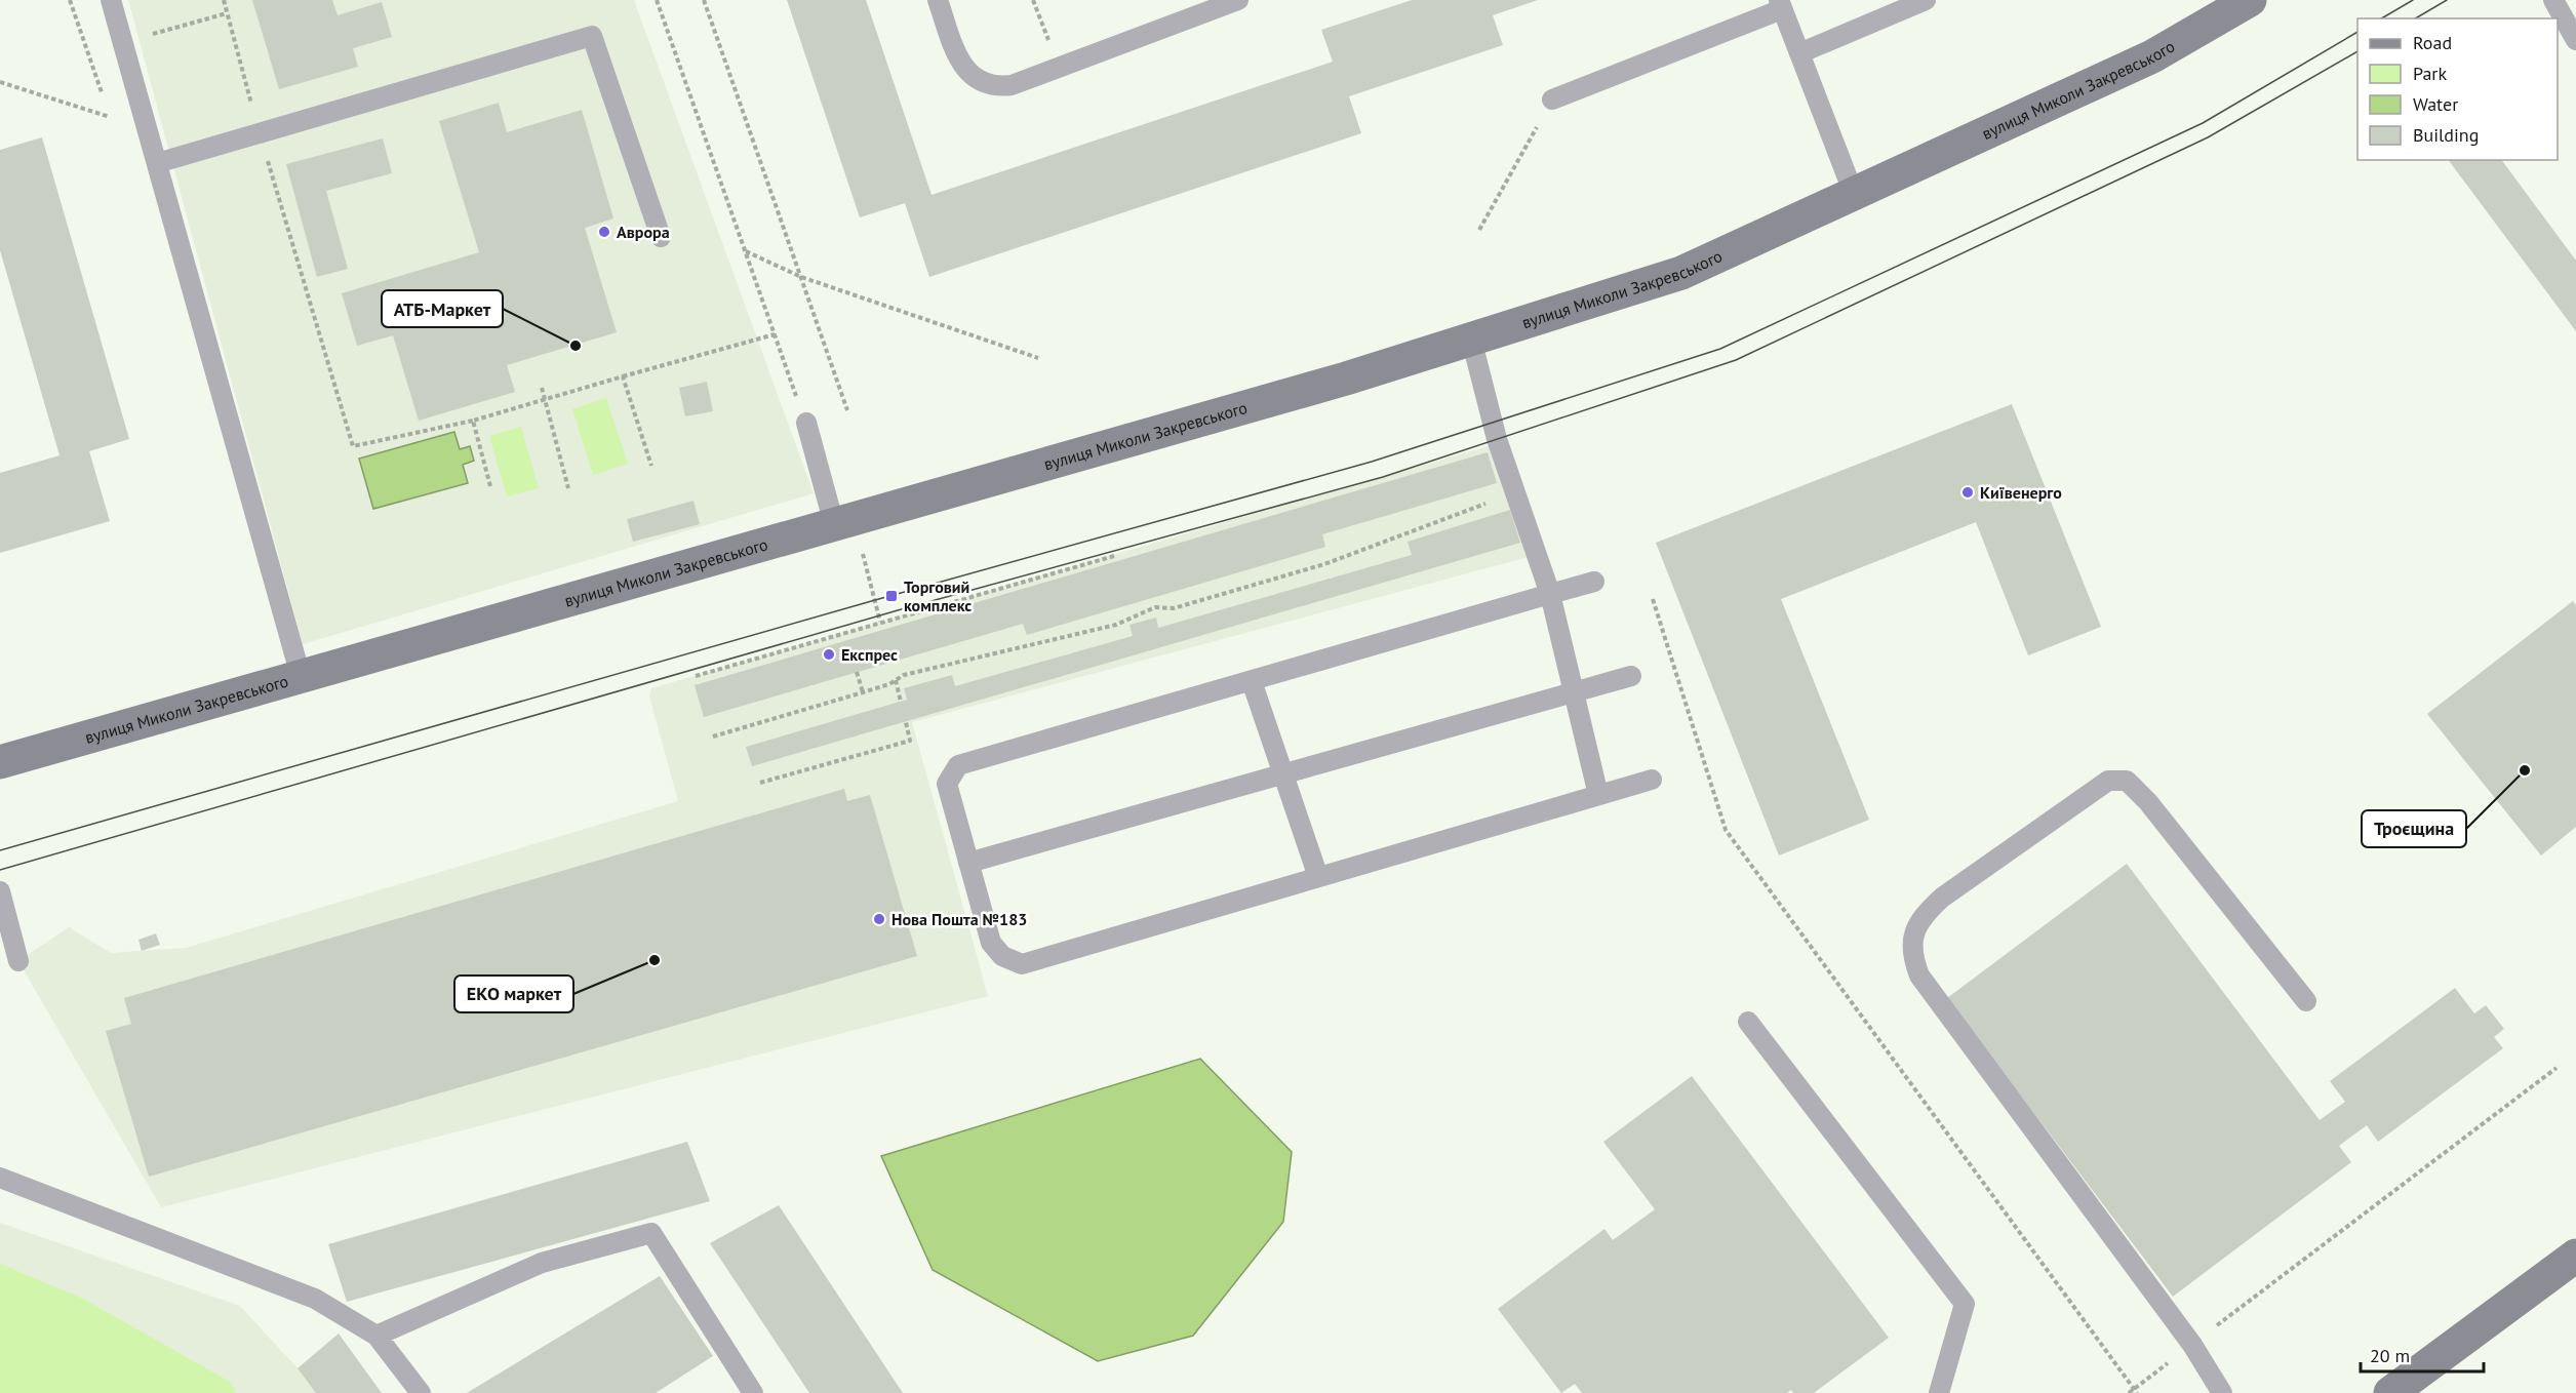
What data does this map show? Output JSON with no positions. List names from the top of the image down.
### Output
{
  "streets": {
    "street": ["вулиця Миколи Закревського"]
  },
  "places": {
    "other": [
      "Аврора",
      "АТБ-Маркет",
      "Київенерго",
      "Експрес",
      "Троєщина",
      "Нова Пошта №183",
      "ЕКО маркет"
    ],
    "transit": ["Торговий комплекс"]
  },
  "legend": [
    "Road",
    "Park",
    "Water",
    "Building"
  ],
  "scale_bar": "20 m"
}
